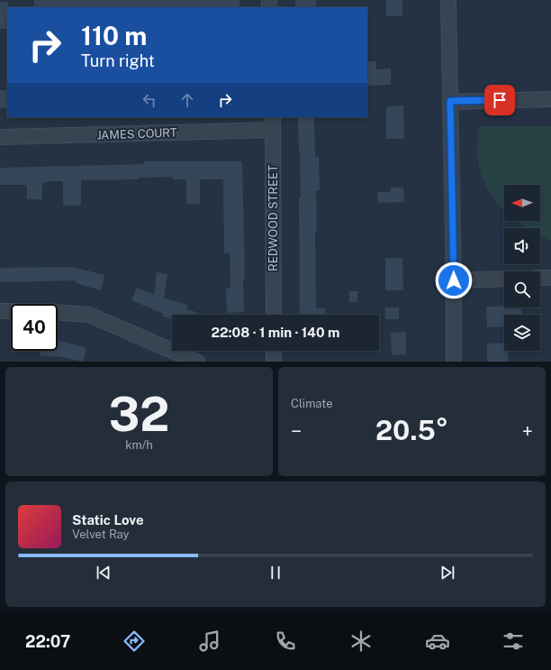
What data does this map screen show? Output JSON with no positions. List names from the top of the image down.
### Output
{
  "streets": {
    "street": ["JAMES COURT", "REDWOOD STREET"]
  },
  "crossings": [
    ["JAMES COURT", "REDWOOD STREET"]
  ],
  "north": "left",
  "page": {
    "turn": ["110 m", "Turn right"],
    "limit": "40",
    "trip": "22:08 · 1 min · 140 m",
    "tile": [
      ["32", "km/h"],
      "Climate"
    ],
    "heat": ["−", "20.5°", "+"],
    "song": ["Static Love", "Velvet Ray"],
    "tabs": "22:07"
  }
}
